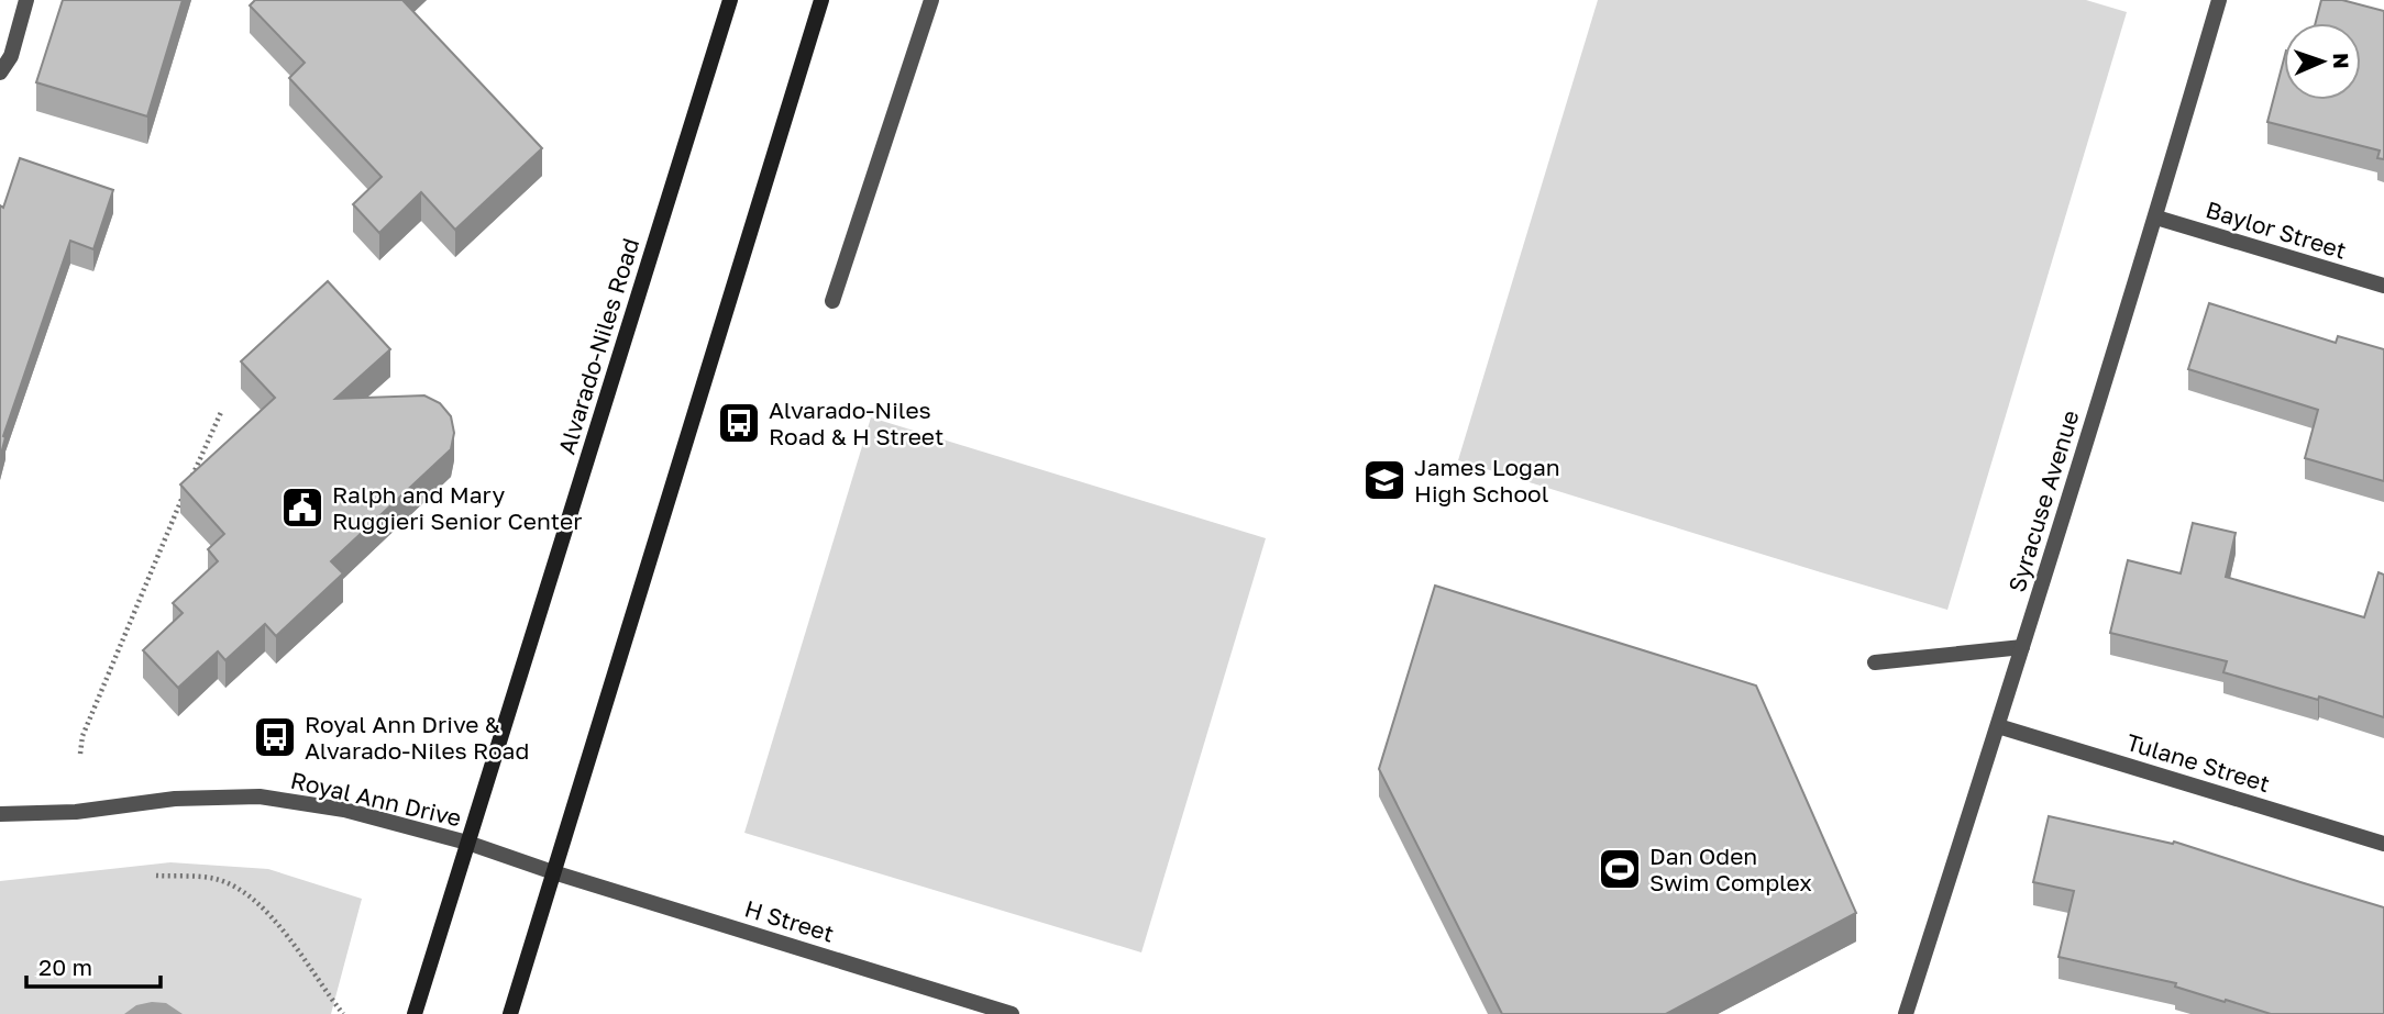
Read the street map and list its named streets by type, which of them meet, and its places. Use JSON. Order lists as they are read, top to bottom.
{
  "streets": {
    "main road": ["Alvarado-Niles Road"],
    "street": [
      "Baylor Street",
      "Syracuse Avenue",
      "Tulane Street",
      "Royal Ann Drive",
      "H Street"
    ]
  },
  "crossings": [
    ["Baylor Street", "Syracuse Avenue"],
    ["Alvarado-Niles Road", "Royal Ann Drive"],
    ["Syracuse Avenue", "Tulane Street"],
    ["Royal Ann Drive", "H Street"]
  ],
  "places": {
    "bus stop": ["Alvarado-Niles Road & H Street", "Royal Ann Drive & Alvarado-Niles Road"],
    "school or university": ["James Logan High School"],
    "public building": ["Ralph and Mary Ruggieri Senior Center"],
    "sports": ["Dan Oden Swim Complex"]
  },
  "scale_bar": "20 m",
  "north": "right"
}
